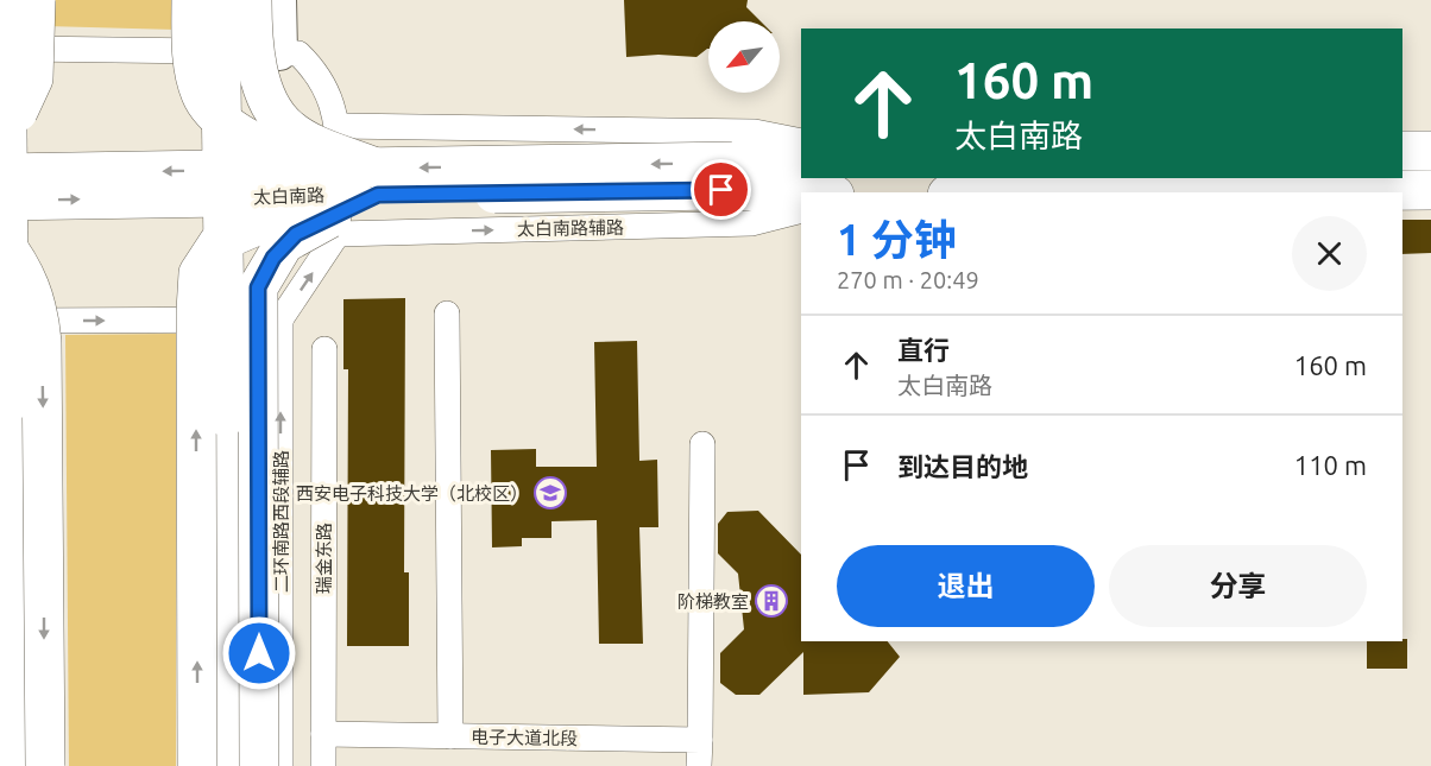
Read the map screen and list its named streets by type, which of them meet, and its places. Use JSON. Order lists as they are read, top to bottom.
{
  "streets": {
    "main road": ["太白南路"],
    "street": [
      "太白南路辅路",
      "二环南路西段辅路",
      "瑞金东路",
      "电子大道北段"
    ]
  },
  "crossings": [
    ["瑞金东路", "电子大道北段"]
  ],
  "places": {
    "school or university": ["西安电子科技大学（北校区）"],
    "building": ["阶梯教室"]
  },
  "north": "bottom left",
  "page": {
    "turn": ["160 m", "太白南路"],
    "heading": ["1 分钟", "270 m · 20:49"],
    "list": [
      {
        "name": "直行",
        "note": "太白南路",
        "value": "160 m"
      },
      {
        "name": "到达目的地",
        "value": "110 m"
      }
    ],
    "buttons": ["退出", "分享"]
  }
}
